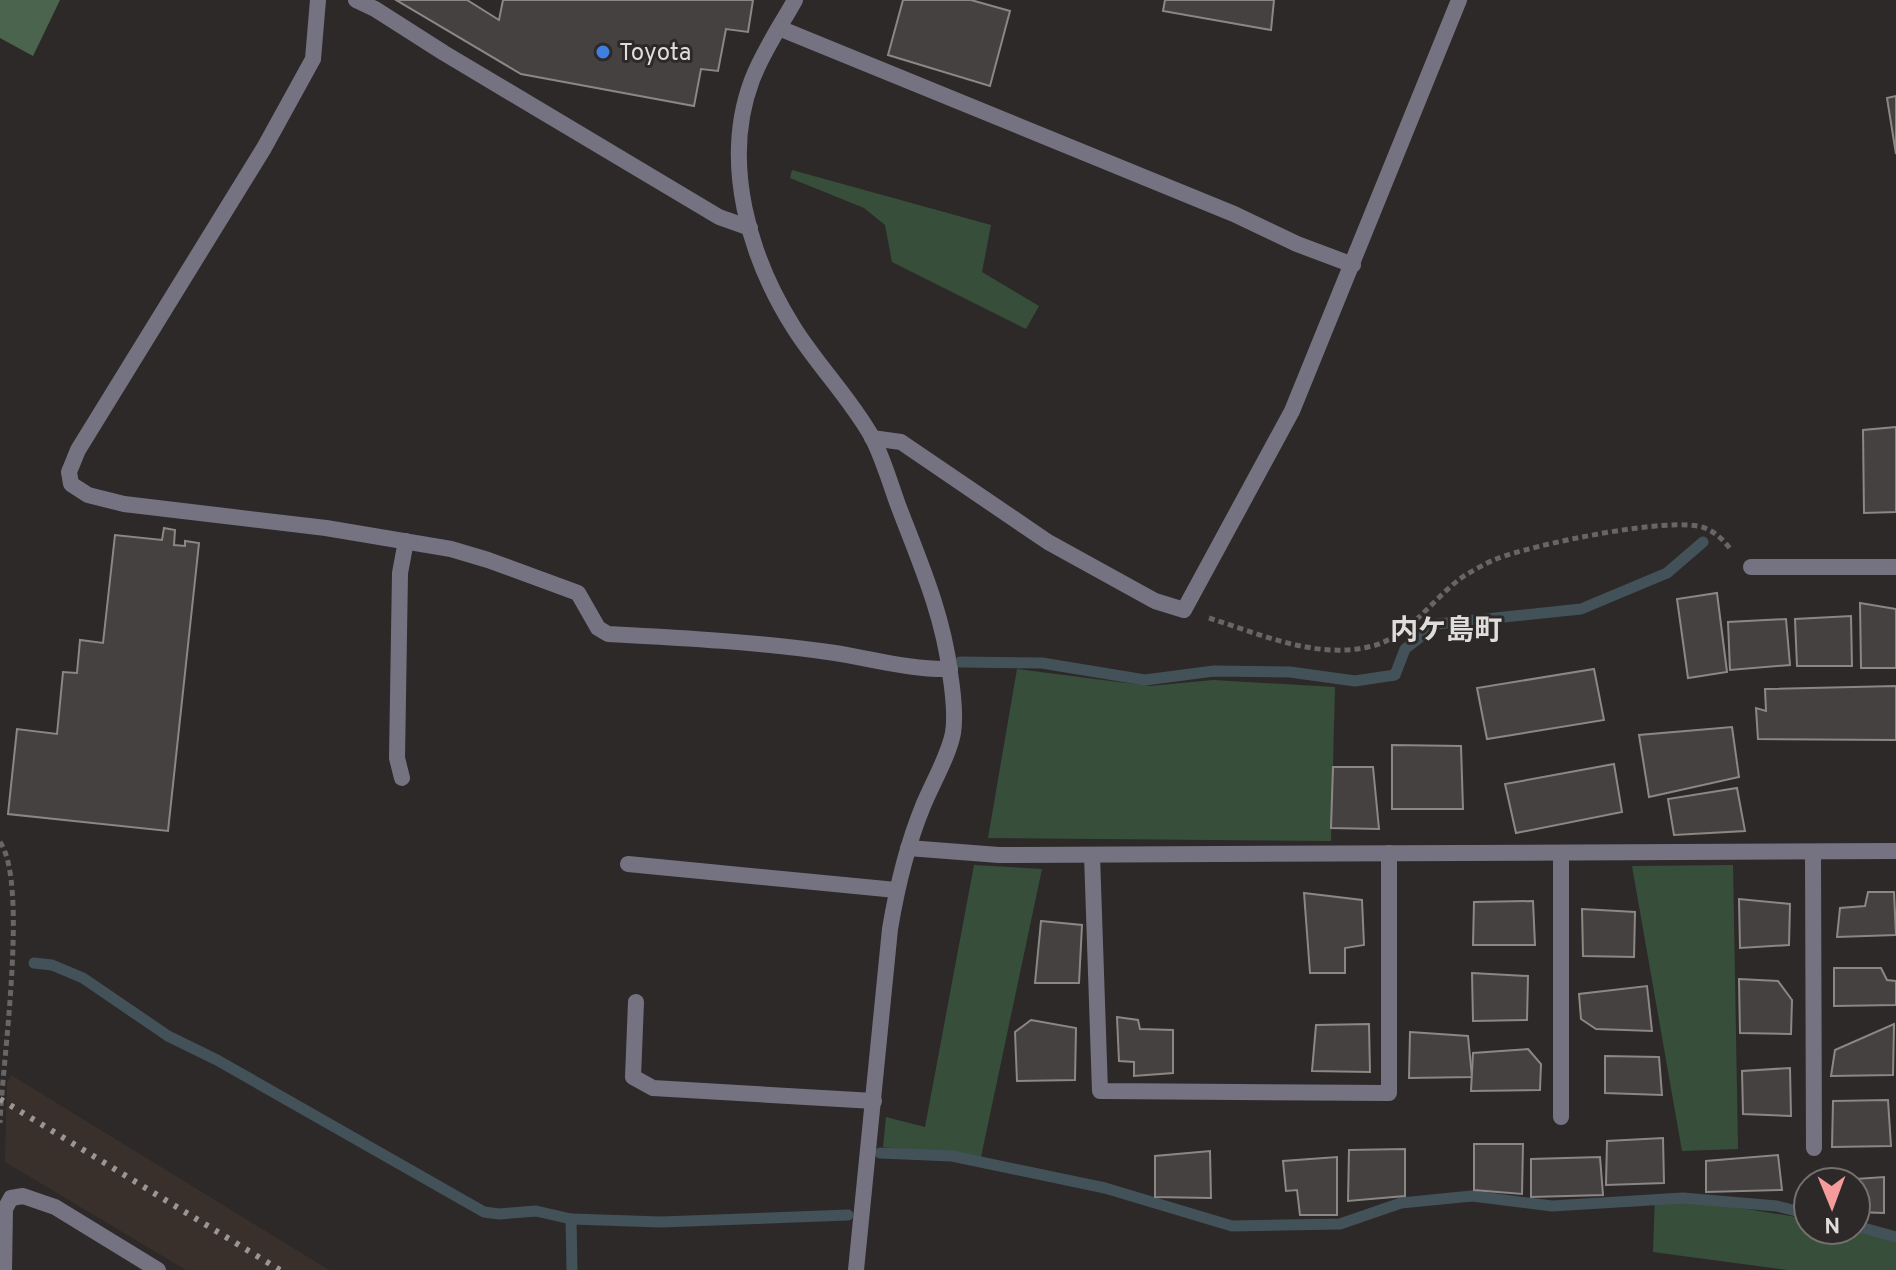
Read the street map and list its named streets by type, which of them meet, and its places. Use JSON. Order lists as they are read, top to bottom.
{
  "districts": ["内ケ島町"],
  "places": ["Toyota"],
  "north": "bottom"
}
